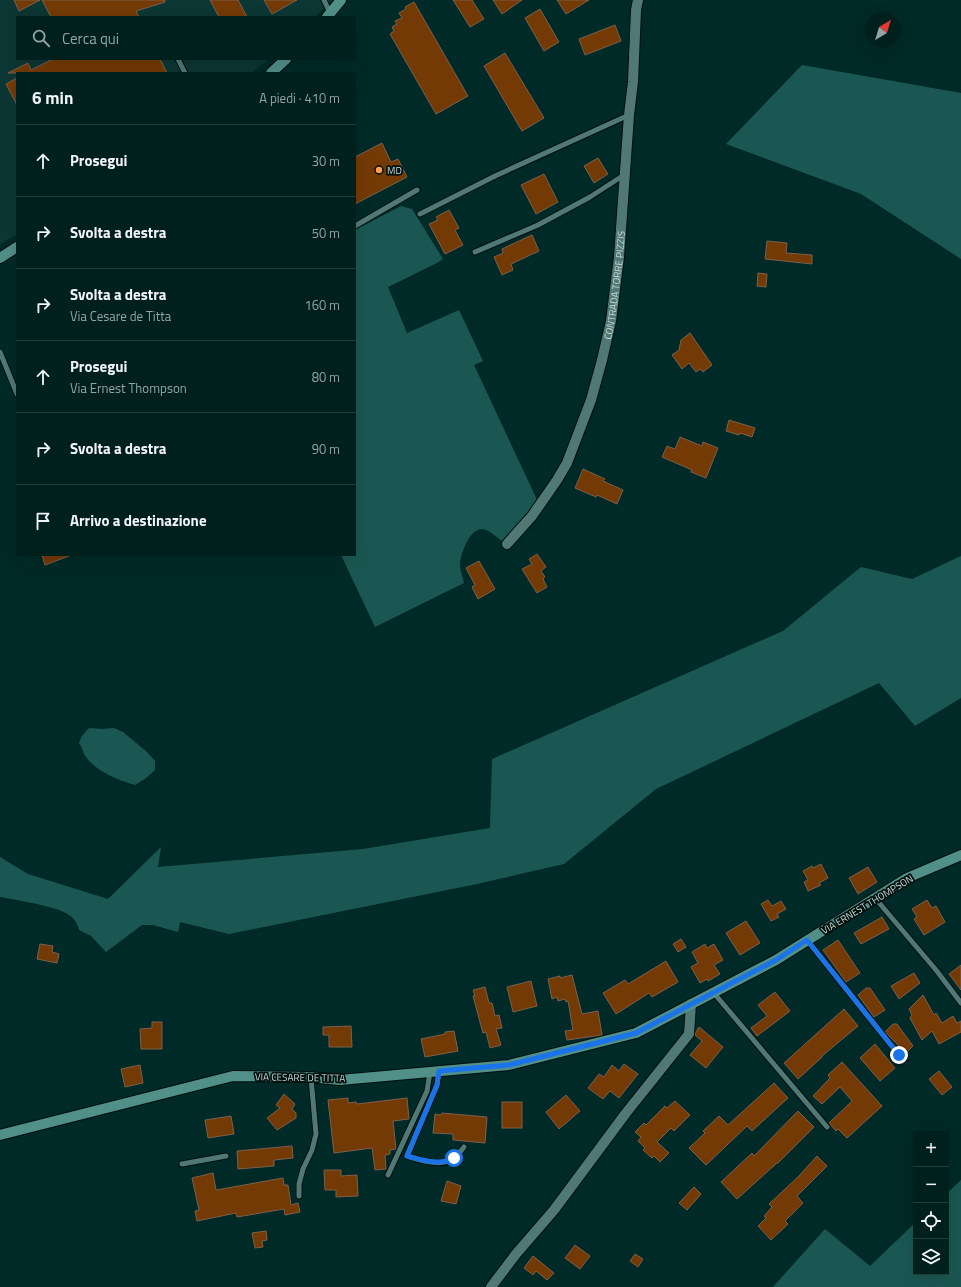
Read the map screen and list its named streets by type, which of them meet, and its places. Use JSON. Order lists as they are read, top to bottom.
{
  "streets": {
    "street": ["CONTRADA TORRE PIZZIS", "VIA ERNEST THOMPSON", "VIA CESARE DE TITTA"]
  },
  "crossings": [
    ["VIA ERNEST THOMPSON", "VIA CESARE DE TITTA"]
  ],
  "places": ["MD"],
  "north": "top right",
  "page": {
    "search": "Cerca qui",
    "heading": ["6 min", "A piedi · 410 m"],
    "list": [
      ["Prosegui", "30 m"],
      ["Svolta a destra", "50 m"],
      ["Svolta a destra", "Via Cesare de Titta", "160 m"],
      ["Prosegui", "Via Ernest Thompson", "80 m"],
      ["Svolta a destra", "90 m"],
      "Arrivo a destinazione"
    ],
    "map_buttons": ["+", "−"]
  }
}
